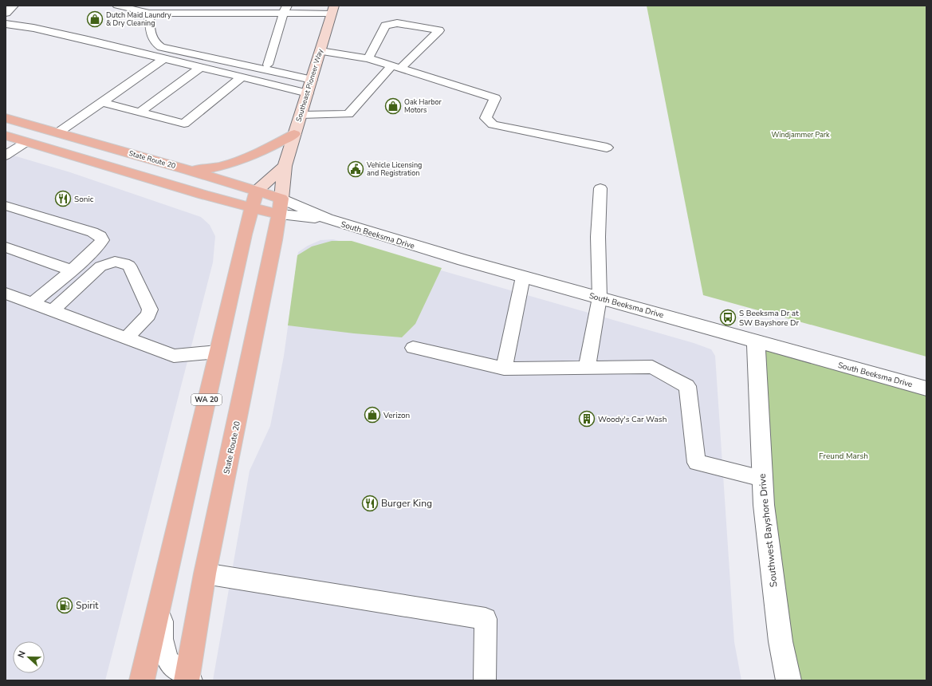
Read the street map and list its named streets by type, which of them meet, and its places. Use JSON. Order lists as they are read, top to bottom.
{
  "streets": {
    "main road": ["Southeast Pioneer Way", "State Route 20", "WA 20"],
    "street": ["South Beeksma Drive", "Southwest Bayshore Drive"]
  },
  "crossings": [
    ["Southeast Pioneer Way", "State Route 20"],
    ["Southeast Pioneer Way", "South Beeksma Drive"],
    ["State Route 20", "South Beeksma Drive"],
    ["State Route 20", "WA 20"],
    ["South Beeksma Drive", "Southwest Bayshore Drive"]
  ],
  "parks": ["Windjammer Park", "Freund Marsh"],
  "places": {
    "shop": ["Dutch Maid Laundry & Dry Cleaning", "Oak Harbor Motors", "Verizon"],
    "public building": ["Vehicle Licensing and Registration"],
    "restaurant": ["Sonic", "Burger King"],
    "bus stop": ["S Beeksma Dr at SW Bayshore Dr"],
    "building": ["Woody's Car Wash"],
    "fuel station": ["Spirit"]
  },
  "north": "left"
}
